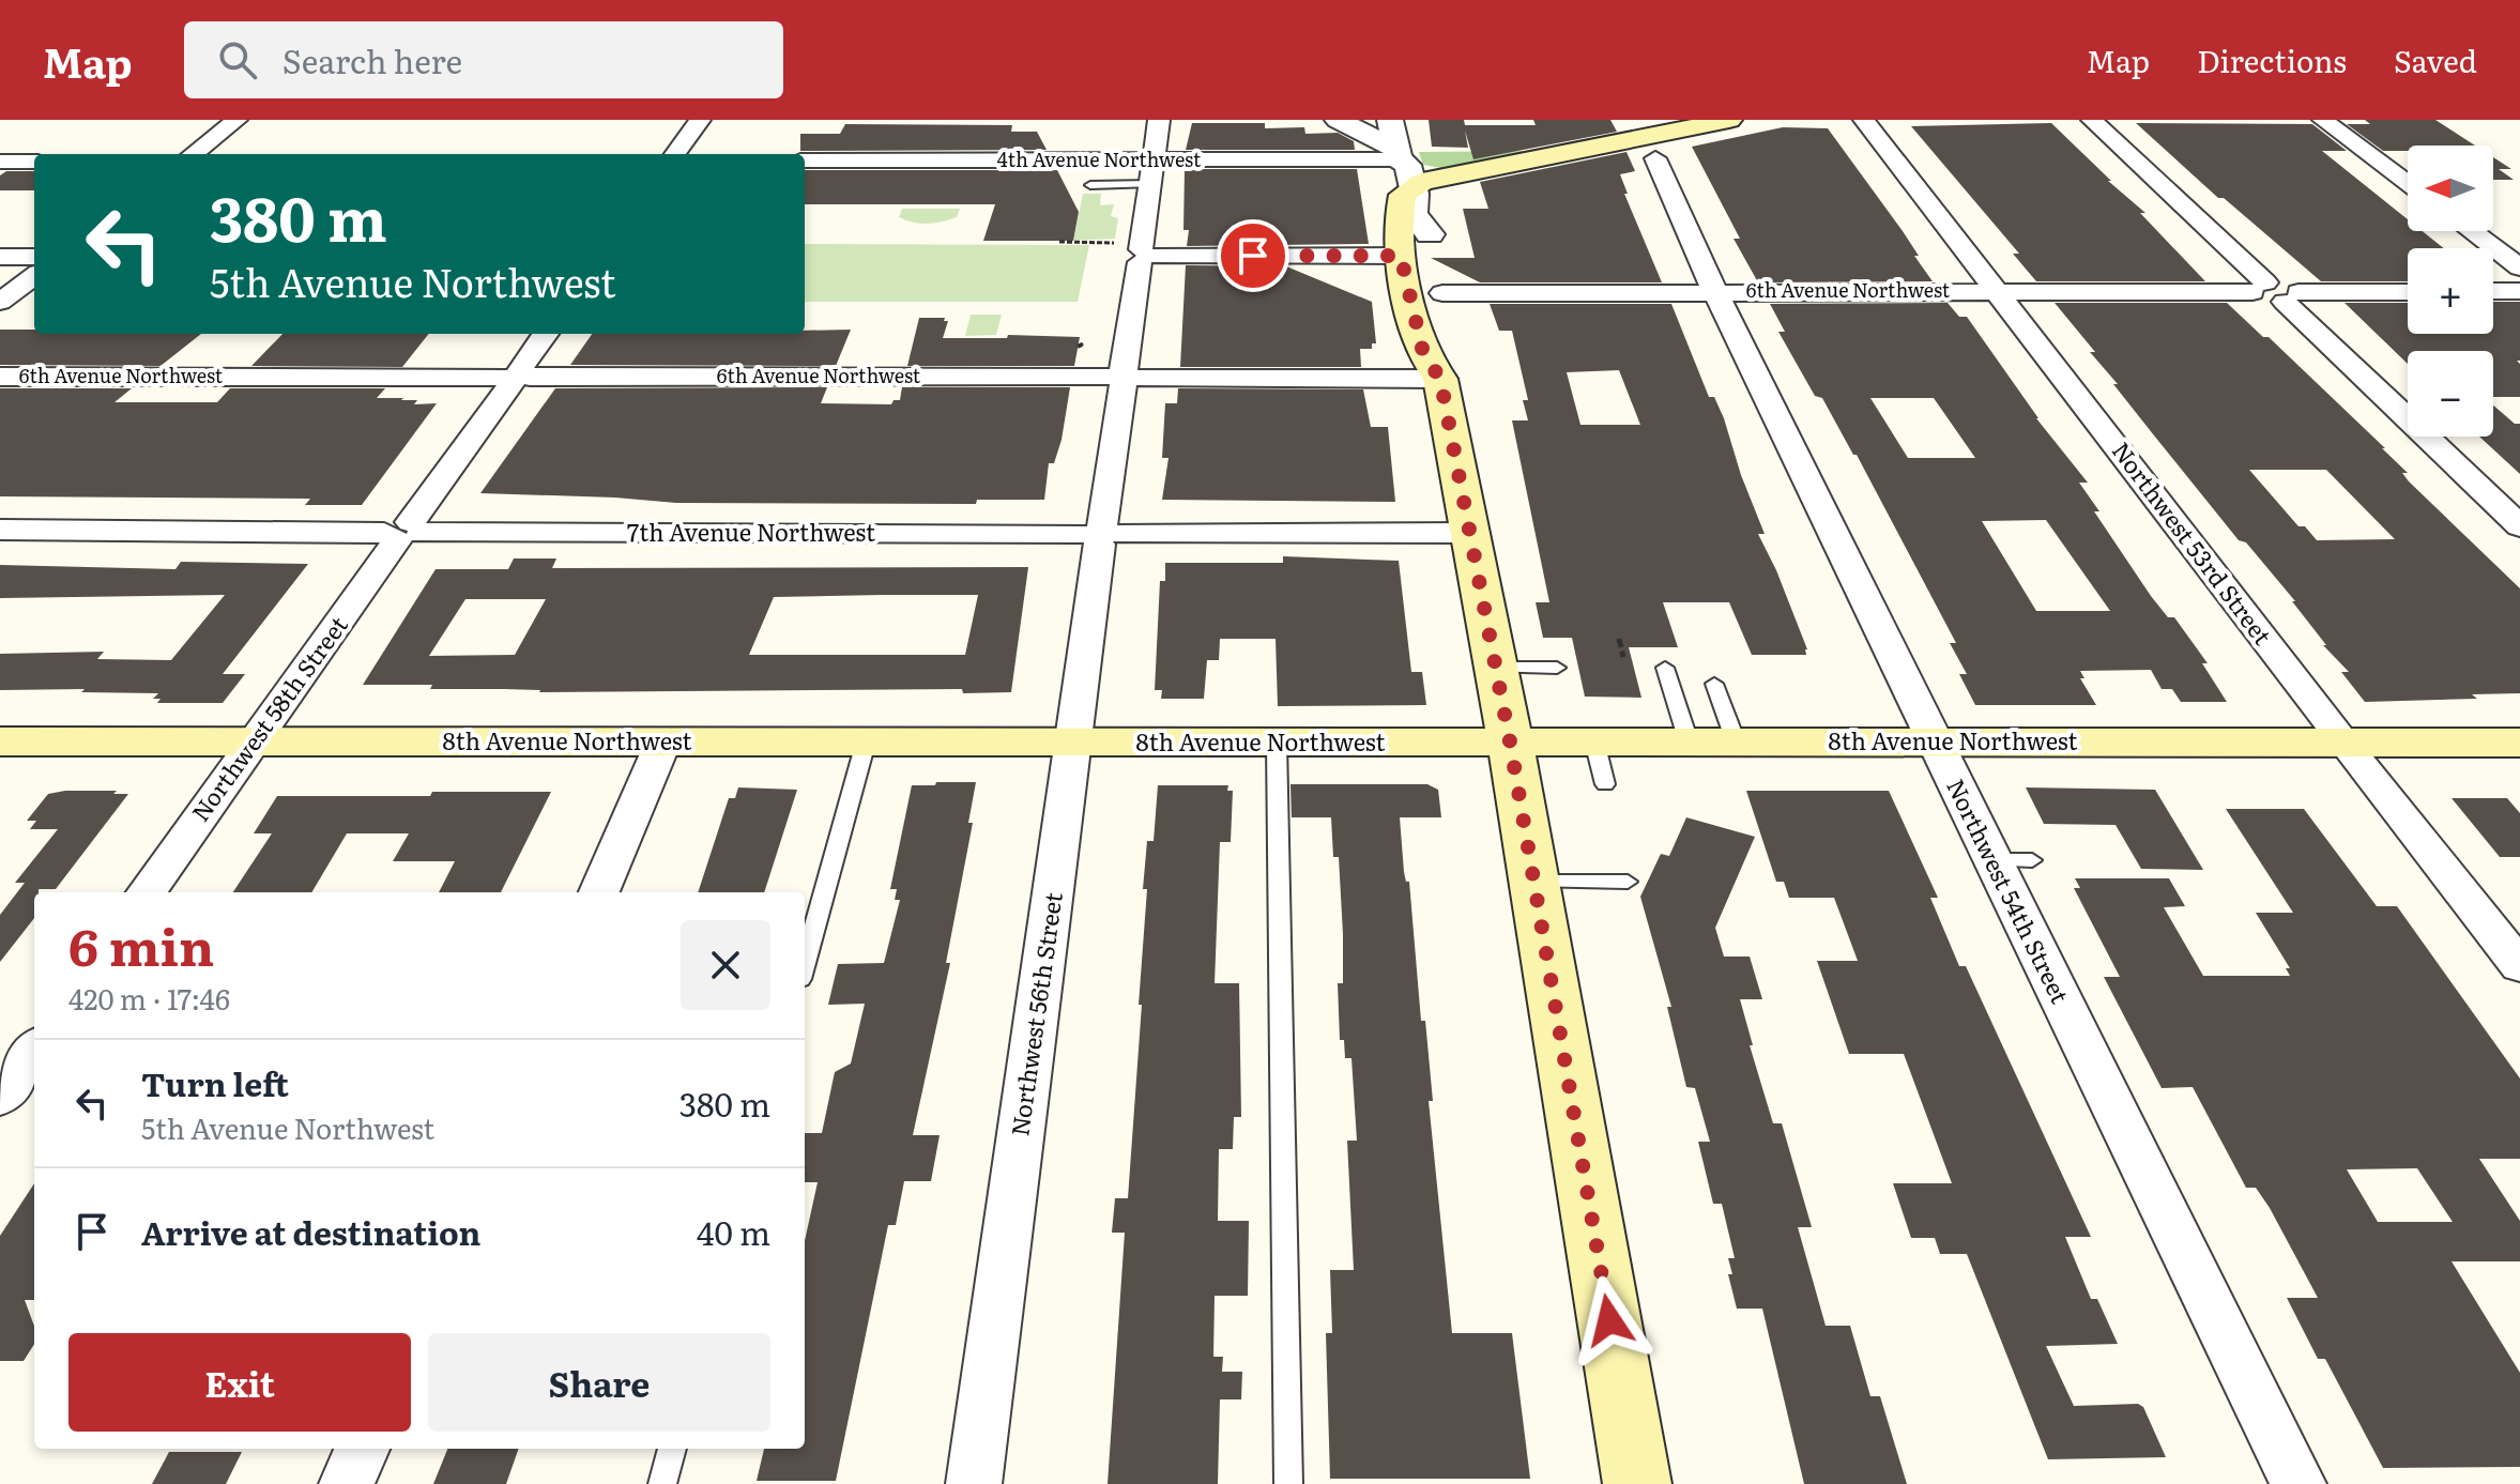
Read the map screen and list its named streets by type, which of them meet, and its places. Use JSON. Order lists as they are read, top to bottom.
{
  "streets": {
    "main road": ["8th Avenue Northwest"],
    "street": [
      "4th Avenue Northwest",
      "6th Avenue Northwest",
      "7th Avenue Northwest",
      "Northwest 53rd Street",
      "Northwest 58th Street",
      "Northwest 54th Street",
      "Northwest 56th Street"
    ]
  },
  "crossings": [
    ["4th Avenue Northwest", "Northwest 56th Street"],
    ["6th Avenue Northwest", "Northwest 53rd Street"],
    ["6th Avenue Northwest", "Northwest 58th Street"],
    ["6th Avenue Northwest", "Northwest 54th Street"],
    ["6th Avenue Northwest", "Northwest 56th Street"],
    ["7th Avenue Northwest", "Northwest 58th Street"],
    ["7th Avenue Northwest", "Northwest 56th Street"],
    ["Northwest 53rd Street", "8th Avenue Northwest"],
    ["Northwest 58th Street", "8th Avenue Northwest"],
    ["8th Avenue Northwest", "Northwest 54th Street"],
    ["8th Avenue Northwest", "Northwest 56th Street"]
  ],
  "north": "left",
  "page": {
    "header": "Map",
    "search": "Search here",
    "nav": ["Map", "Directions", "Saved"],
    "map_buttons": ["+", "−"],
    "turn": ["380 m", "5th Avenue Northwest"],
    "heading": ["6 min", "420 m · 17:46"],
    "list": [
      {
        "name": "Turn left",
        "note": "5th Avenue Northwest",
        "value": "380 m"
      },
      {
        "name": "Arrive at destination",
        "value": "40 m"
      }
    ],
    "buttons": ["Exit", "Share"]
  }
}
